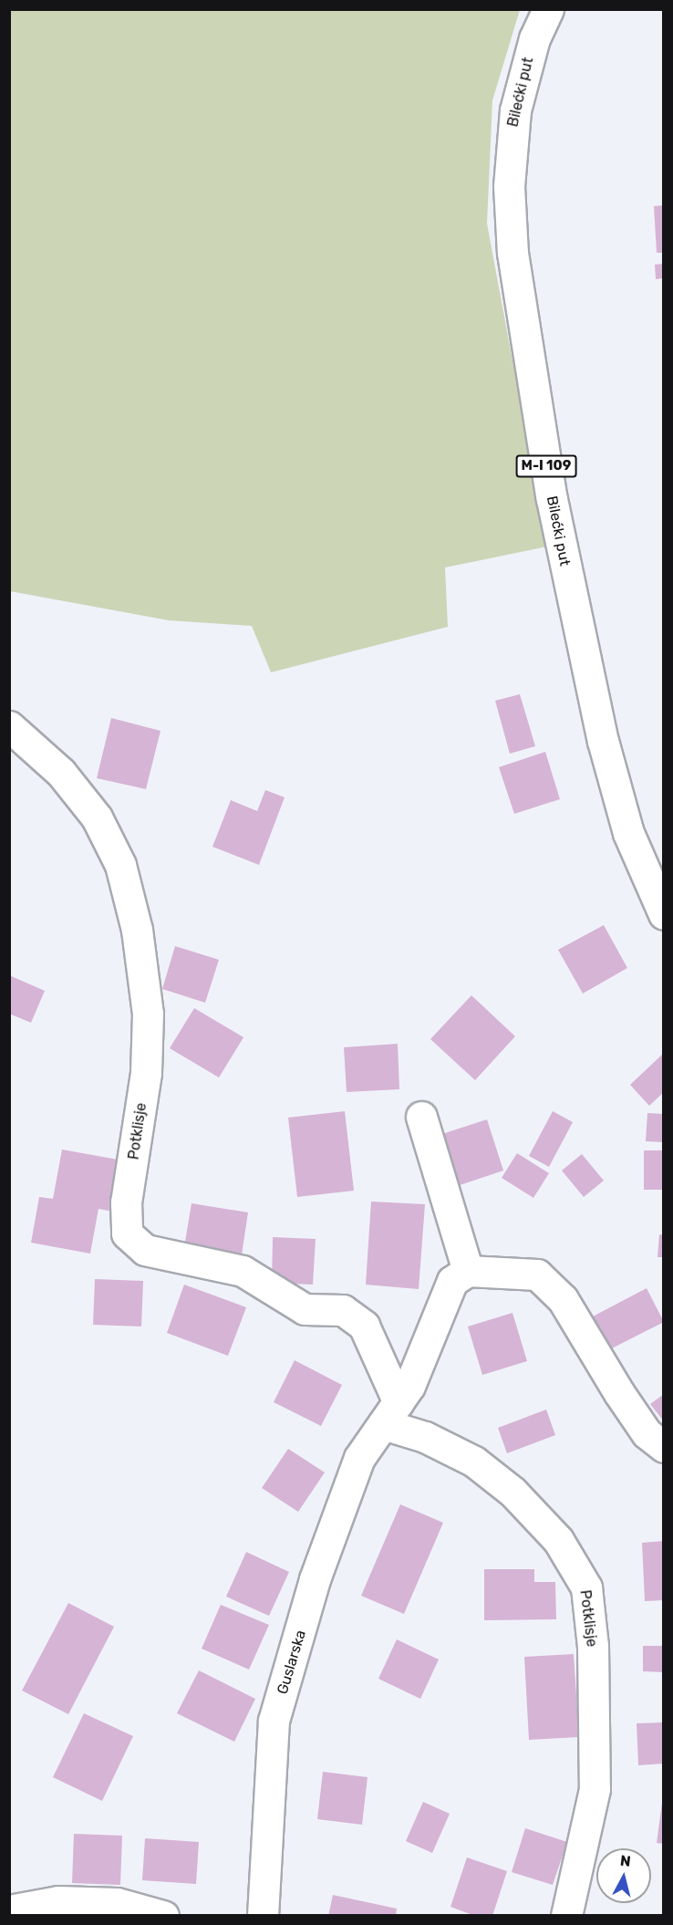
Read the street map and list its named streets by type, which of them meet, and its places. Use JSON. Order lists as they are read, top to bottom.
{
  "streets": {
    "street": [
      "Bilećki put",
      "M-I 109",
      "Potklisje",
      "Guslarska"
    ]
  },
  "crossings": [
    ["Potklisje", "Guslarska"]
  ],
  "north": "top"
}
